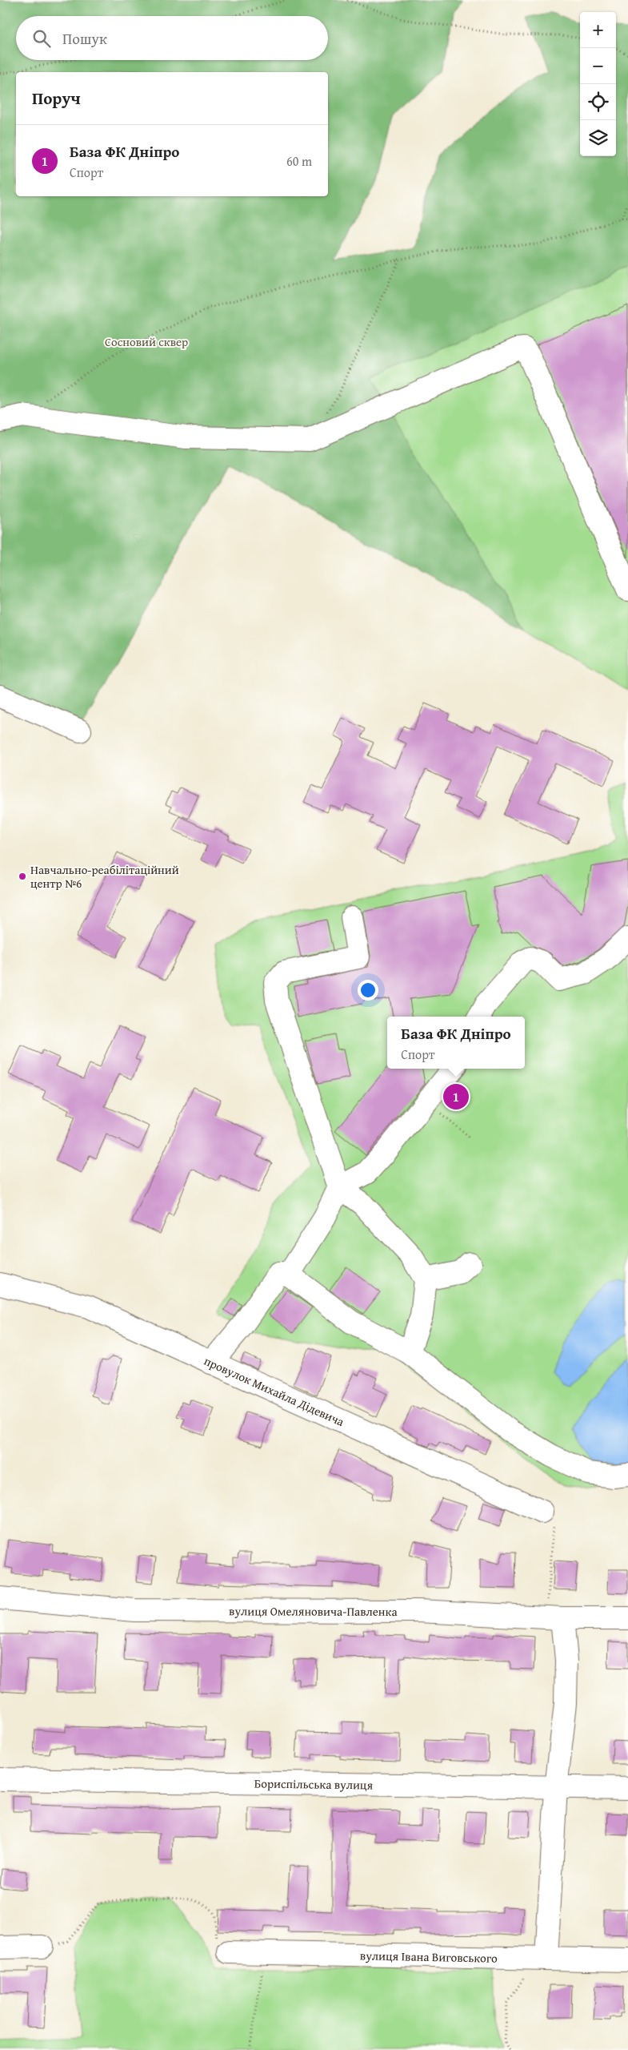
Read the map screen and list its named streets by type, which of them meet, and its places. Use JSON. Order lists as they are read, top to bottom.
{
  "streets": {
    "street": [
      "провулок Михайла Дідевича",
      "вулиця Омеляновича-Павленка",
      "Бориспільська вулиця",
      "вулиця Івана Виговського"
    ]
  },
  "parks": ["Сосновий сквер"],
  "places": ["Навчально-реабілітаційний центр №6"],
  "page": {
    "map_buttons": ["+", "−"],
    "search": "Пошук",
    "heading": "Поруч",
    "list": [
      {
        "mark": "1",
        "name": "База ФК Дніпро",
        "note": "Спорт",
        "value": "60 m"
      }
    ],
    "popup": ["База ФК Дніпро", "Спорт"],
    "pins": "1"
  }
}
